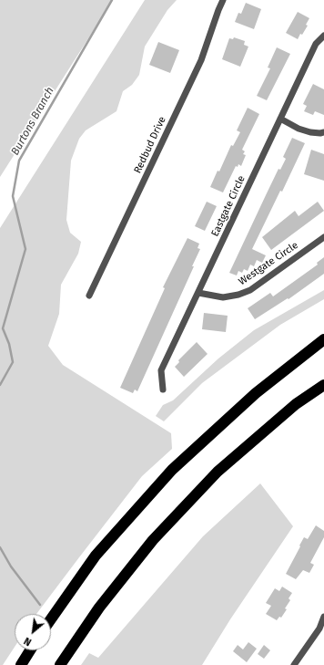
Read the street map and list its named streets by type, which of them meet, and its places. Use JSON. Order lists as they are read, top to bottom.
{
  "streets": {
    "street": ["Redbud Drive", "Eastgate Circle", "Westgate Circle"]
  },
  "crossings": [
    ["Eastgate Circle", "Westgate Circle"]
  ],
  "water": ["Burtons Branch"],
  "north": "bottom left"
}
